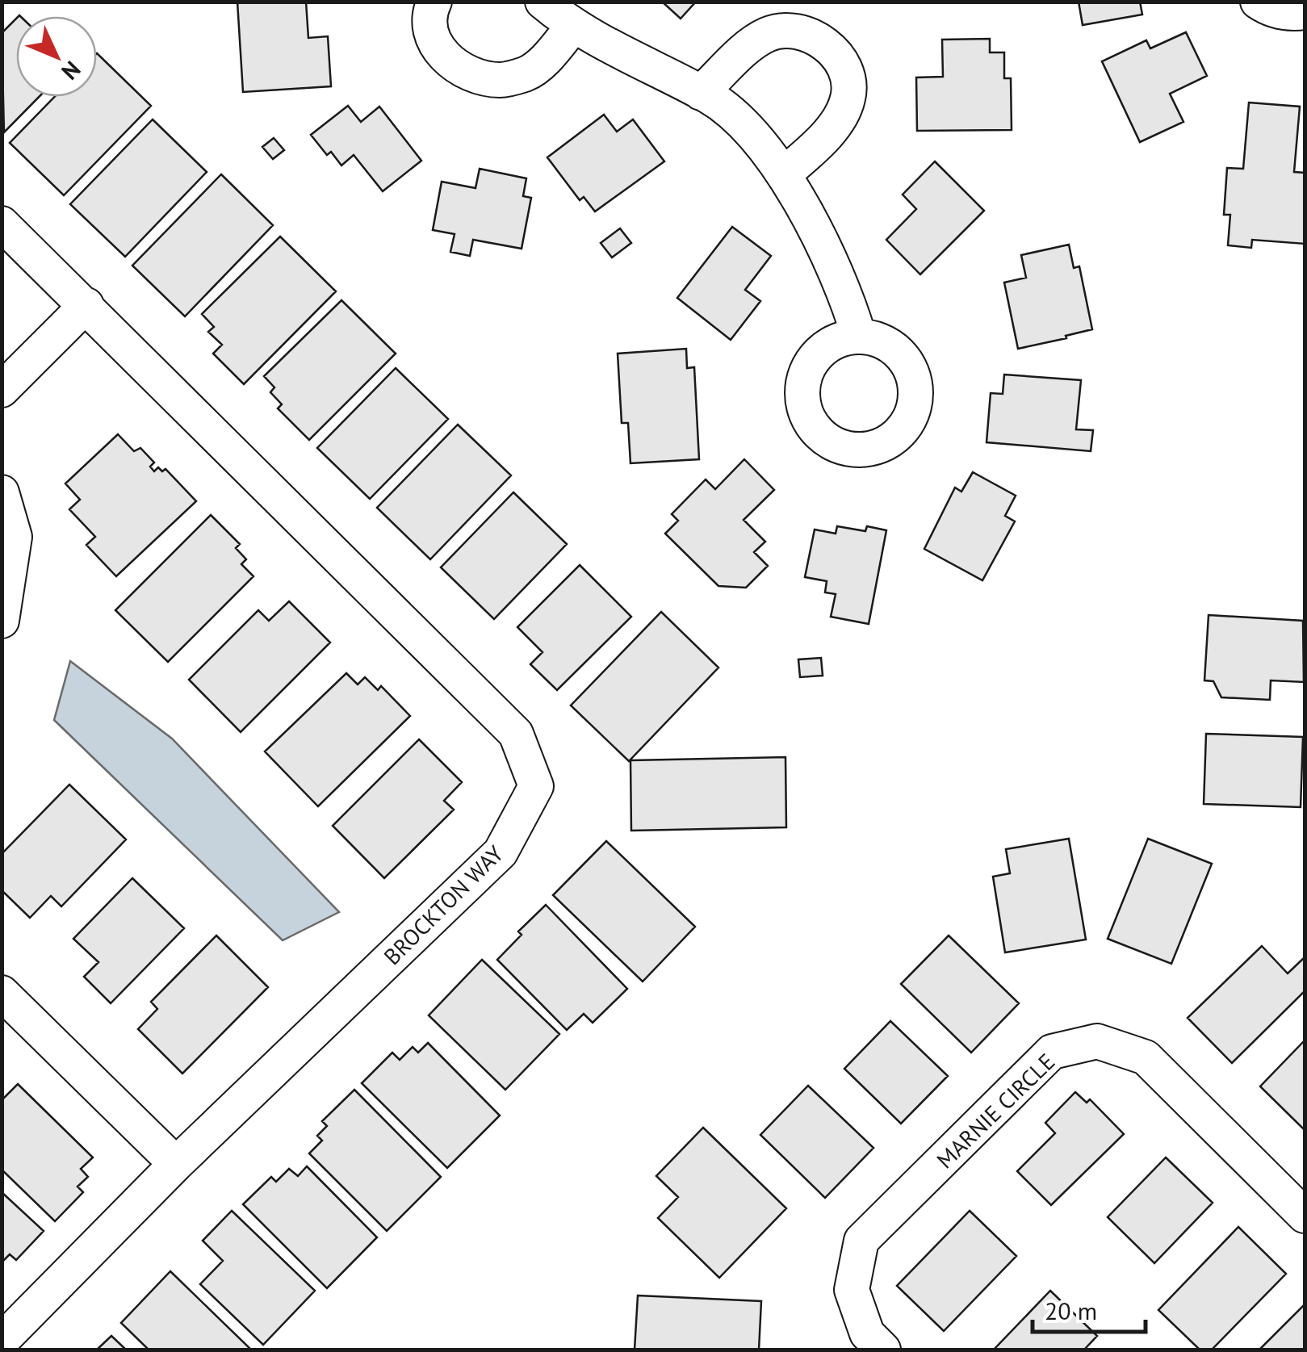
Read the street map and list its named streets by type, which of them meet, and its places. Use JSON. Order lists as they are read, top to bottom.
{
  "streets": {
    "street": ["BROCKTON WAY", "MARNIE CIRCLE"]
  },
  "scale_bar": "20 m",
  "north": "bottom right"
}
